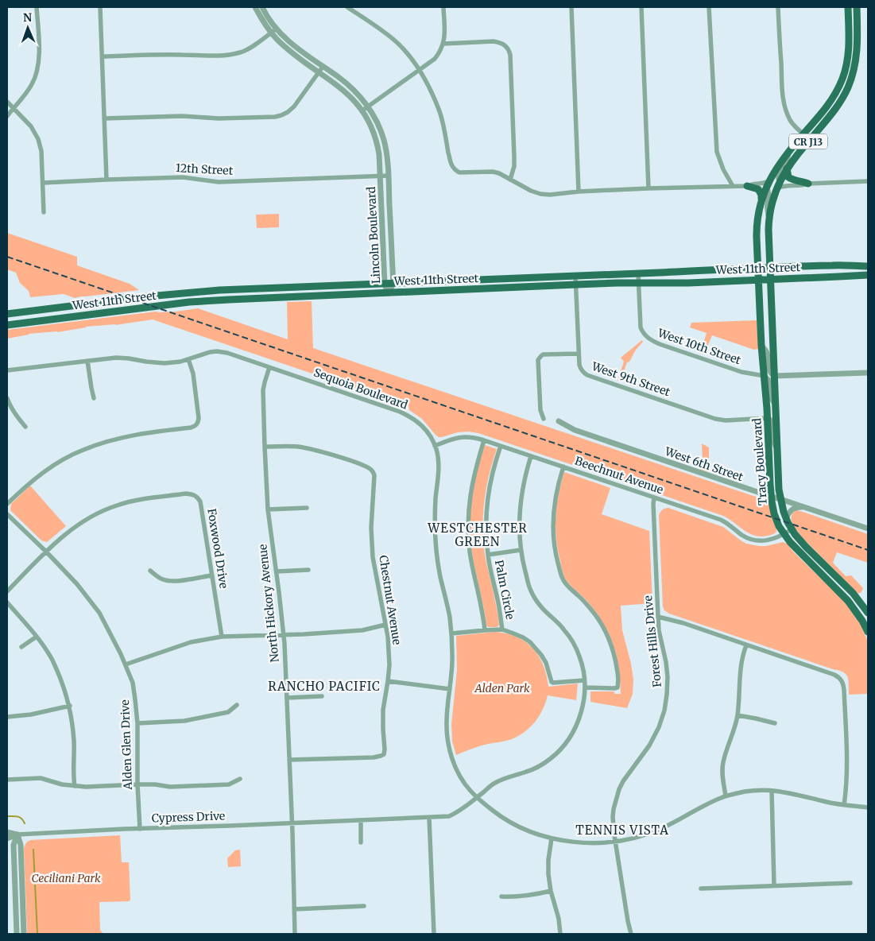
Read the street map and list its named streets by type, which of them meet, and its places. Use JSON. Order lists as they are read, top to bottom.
{
  "streets": {
    "main road": ["CR J13", "West 11th Street", "Tracy Boulevard"],
    "street": [
      "12th Street",
      "Lincoln Boulevard",
      "West 10th Street",
      "West 9th Street",
      "Sequoia Boulevard",
      "West 6th Street",
      "Beechnut Avenue",
      "Foxwood Drive",
      "Palm Circle",
      "Chestnut Avenue",
      "North Hickory Avenue",
      "Forest Hills Drive",
      "Alden Glen Drive",
      "Cypress Drive"
    ]
  },
  "crossings": [
    ["CR J13", "West 11th Street"],
    ["CR J13", "Tracy Boulevard"],
    ["12th Street", "Lincoln Boulevard"],
    ["Lincoln Boulevard", "West 11th Street"],
    ["West 11th Street", "West 10th Street"],
    ["West 11th Street", "West 9th Street"],
    ["West 11th Street", "Tracy Boulevard"],
    ["West 10th Street", "Tracy Boulevard"],
    ["West 9th Street", "Tracy Boulevard"],
    ["Sequoia Boulevard", "Beechnut Avenue"],
    ["Sequoia Boulevard", "North Hickory Avenue"],
    ["Sequoia Boulevard", "Forest Hills Drive"],
    ["Sequoia Boulevard", "Cypress Drive"],
    ["Tracy Boulevard", "West 6th Street"],
    ["Tracy Boulevard", "Beechnut Avenue"],
    ["Beechnut Avenue", "Palm Circle"],
    ["Beechnut Avenue", "Forest Hills Drive"],
    ["Foxwood Drive", "Alden Glen Drive"],
    ["Chestnut Avenue", "North Hickory Avenue"],
    ["North Hickory Avenue", "Cypress Drive"],
    ["Alden Glen Drive", "Cypress Drive"]
  ],
  "districts": ["WESTCHESTER GREEN", "RANCHO PACIFIC", "TENNIS VISTA"],
  "parks": ["Alden Park", "Ceciliani Park"],
  "north": "top"
}
